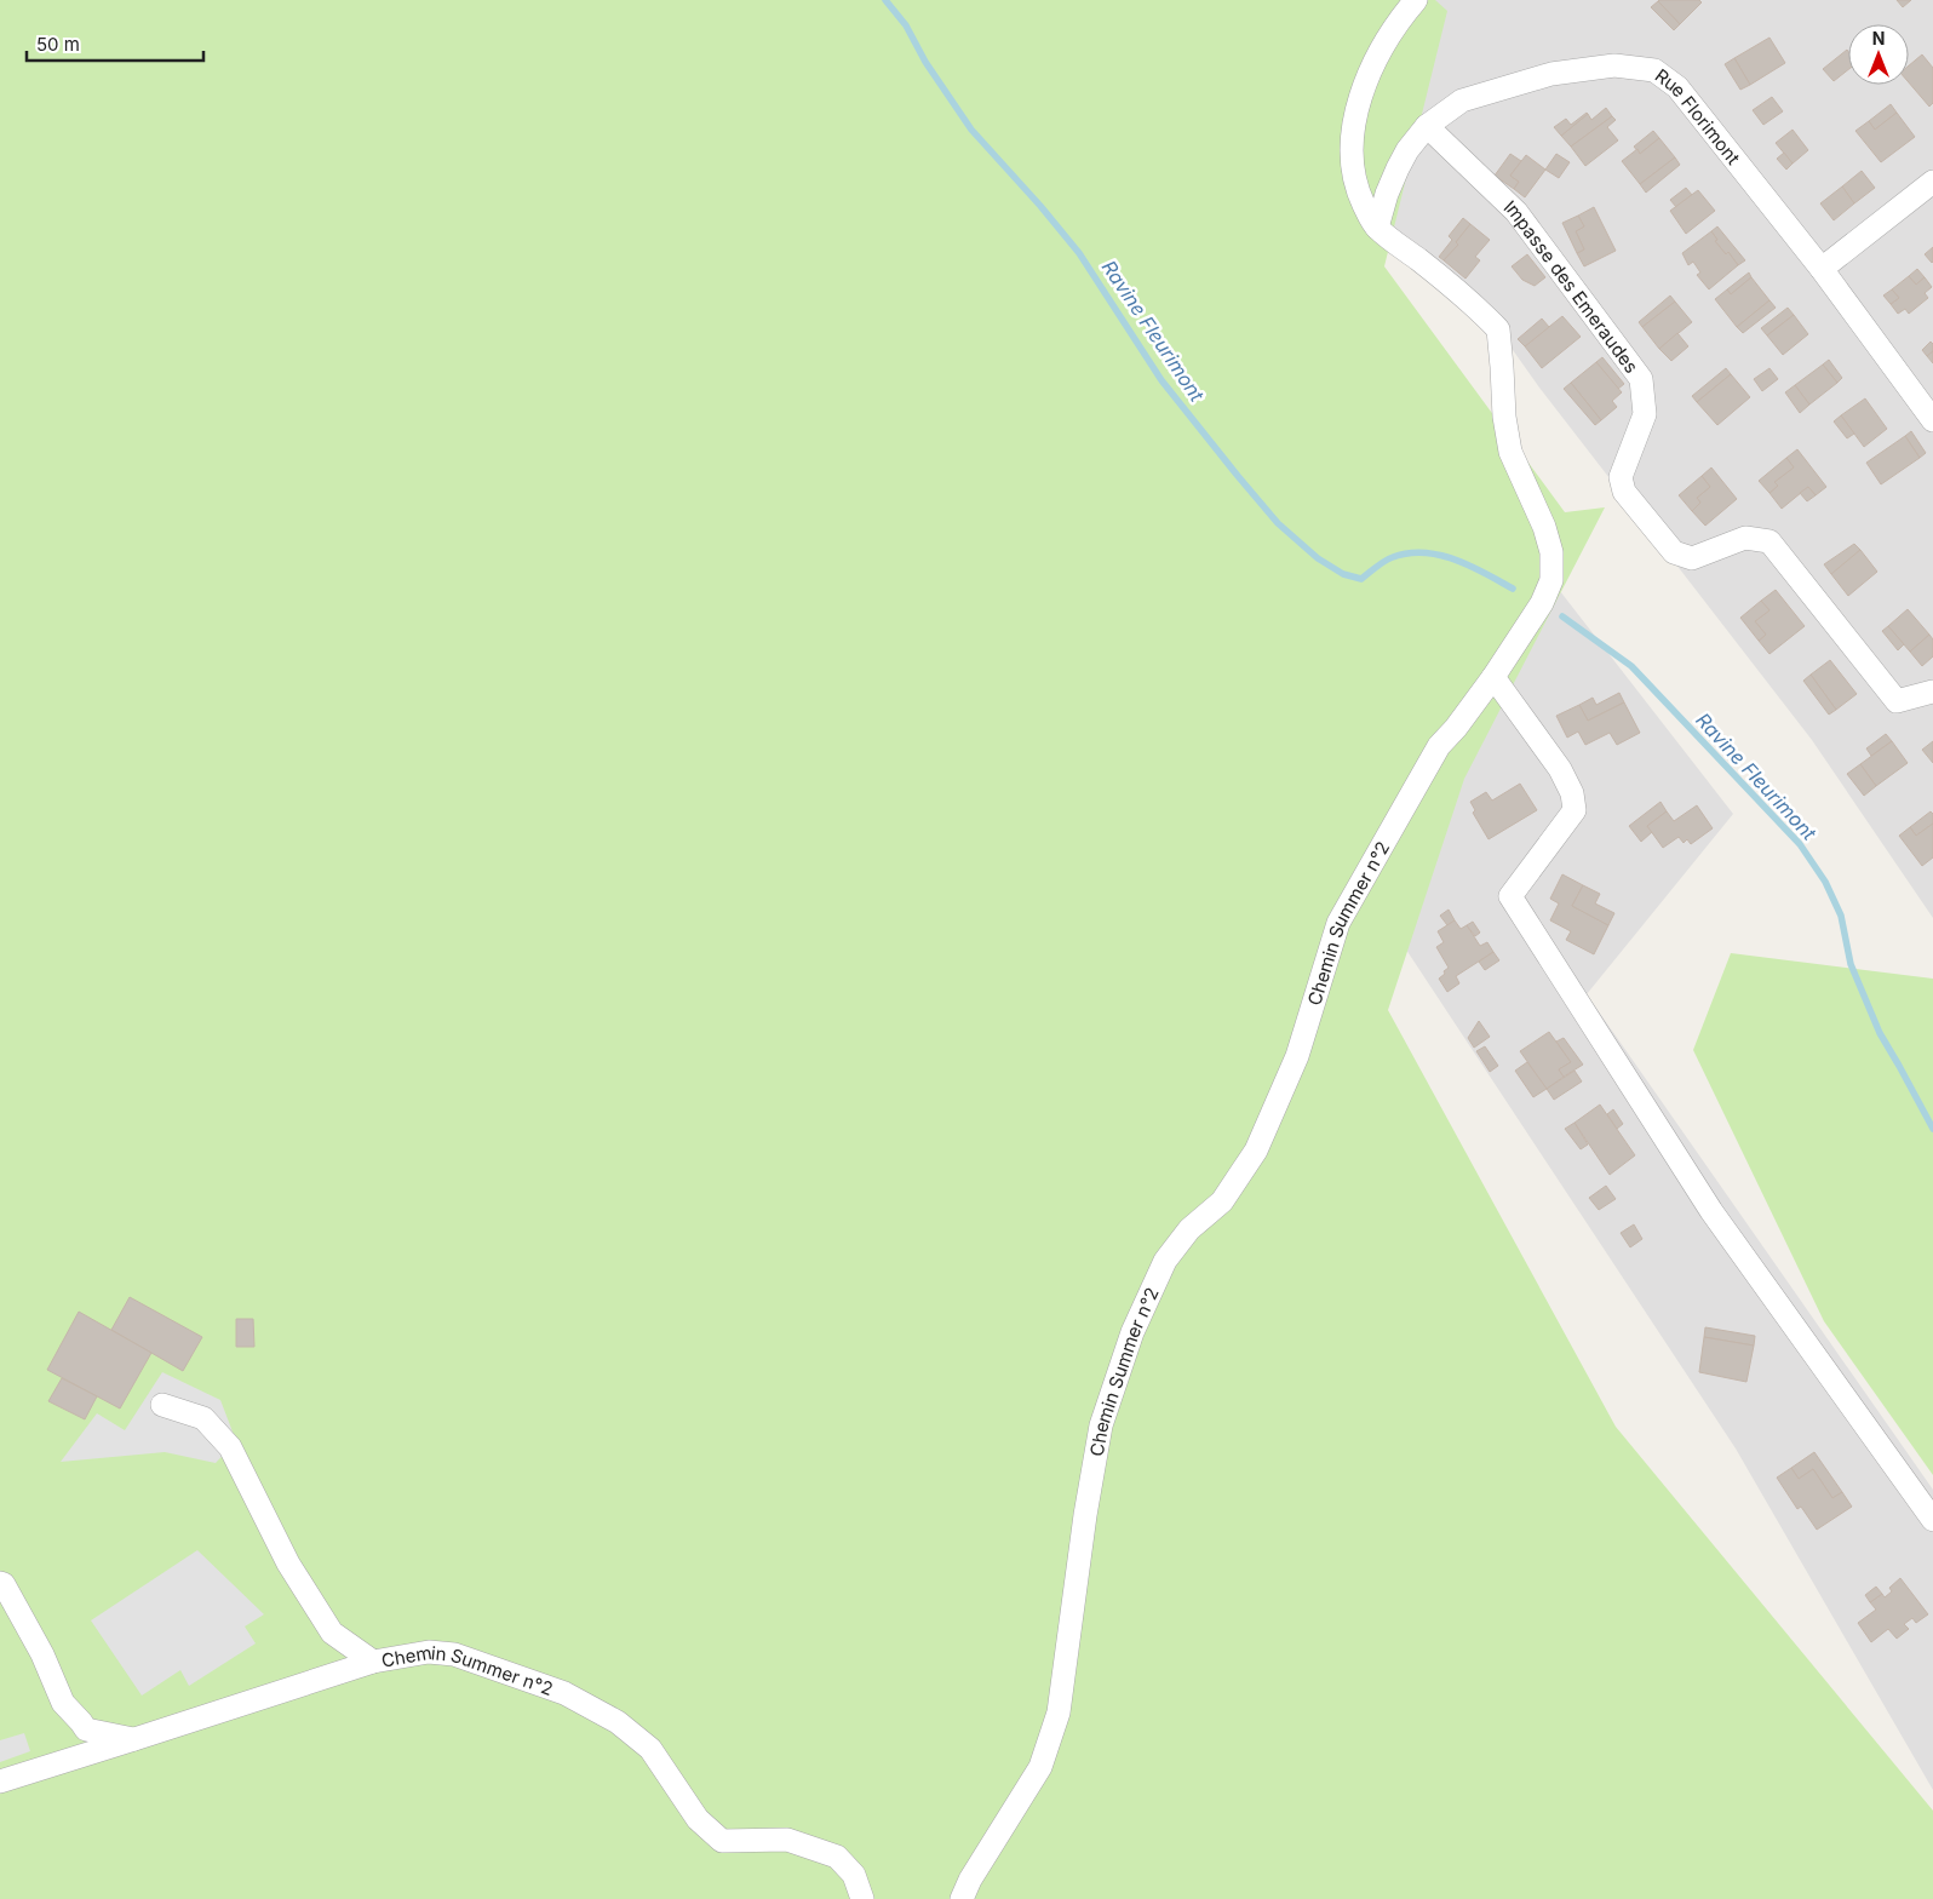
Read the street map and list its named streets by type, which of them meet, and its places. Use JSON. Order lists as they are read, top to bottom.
{
  "streets": {
    "street": ["Rue Florimont", "Impasse des Emeraudes", "Chemin Summer n°2"]
  },
  "crossings": [
    ["Rue Florimont", "Impasse des Emeraudes"],
    ["Rue Florimont", "Chemin Summer n°2"]
  ],
  "water": ["Ravine Fleurimont"],
  "scale_bar": "50 m",
  "north": "top"
}
